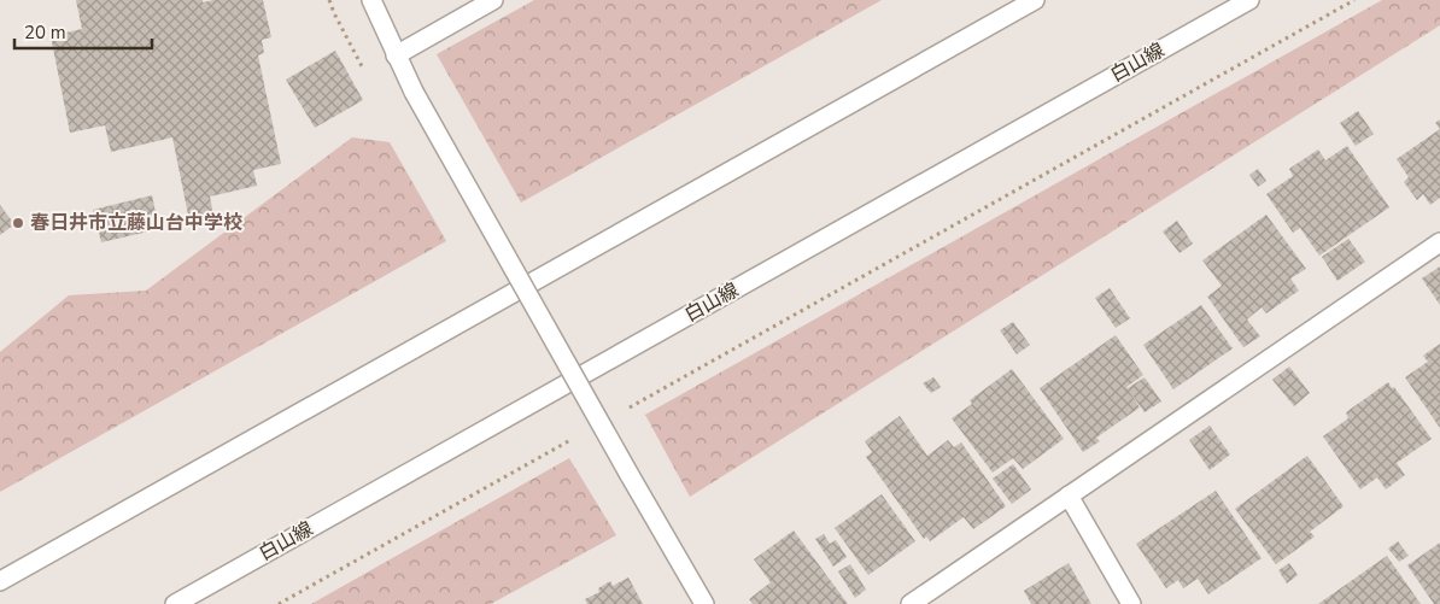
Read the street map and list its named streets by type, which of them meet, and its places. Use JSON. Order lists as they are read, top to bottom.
{
  "streets": {
    "street": ["白山線"]
  },
  "places": ["春日井市立藤山台中学校"],
  "scale_bar": "20 m"
}
